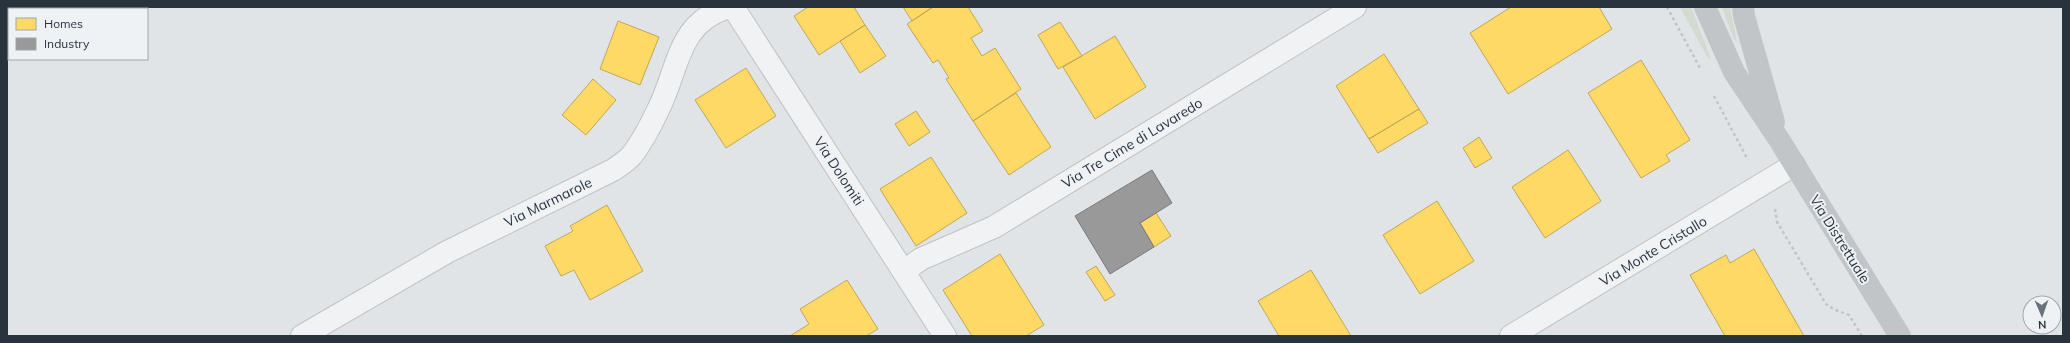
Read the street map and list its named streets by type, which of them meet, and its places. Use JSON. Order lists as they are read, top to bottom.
{
  "streets": {
    "main road": ["Via Distrettuale"],
    "street": [
      "Via Tre Cime di Lavaredo",
      "Via Dolomiti",
      "Via Marmarole",
      "Via Monte Cristallo"
    ]
  },
  "crossings": [
    ["Via Tre Cime di Lavaredo", "Via Dolomiti"],
    ["Via Distrettuale", "Via Monte Cristallo"]
  ],
  "legend": ["Homes", "Industry"],
  "north": "bottom"
}
